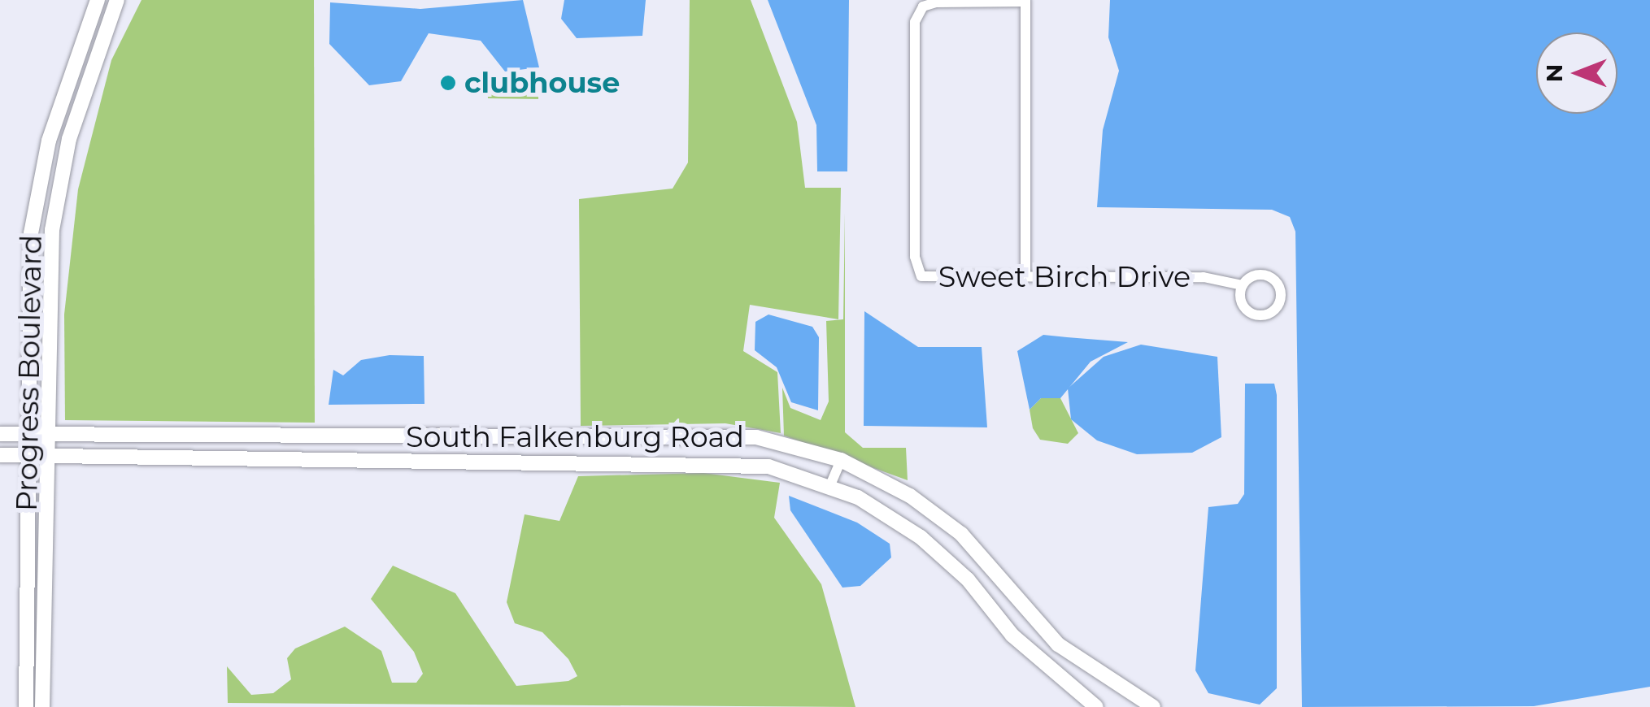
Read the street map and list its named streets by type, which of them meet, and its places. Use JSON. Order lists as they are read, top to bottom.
{
  "streets": {
    "street": ["Sweet Birch Drive", "Progress Boulevard", "South Falkenburg Road"]
  },
  "crossings": [
    ["Progress Boulevard", "South Falkenburg Road"]
  ],
  "places": ["clubhouse"],
  "north": "left"
}
